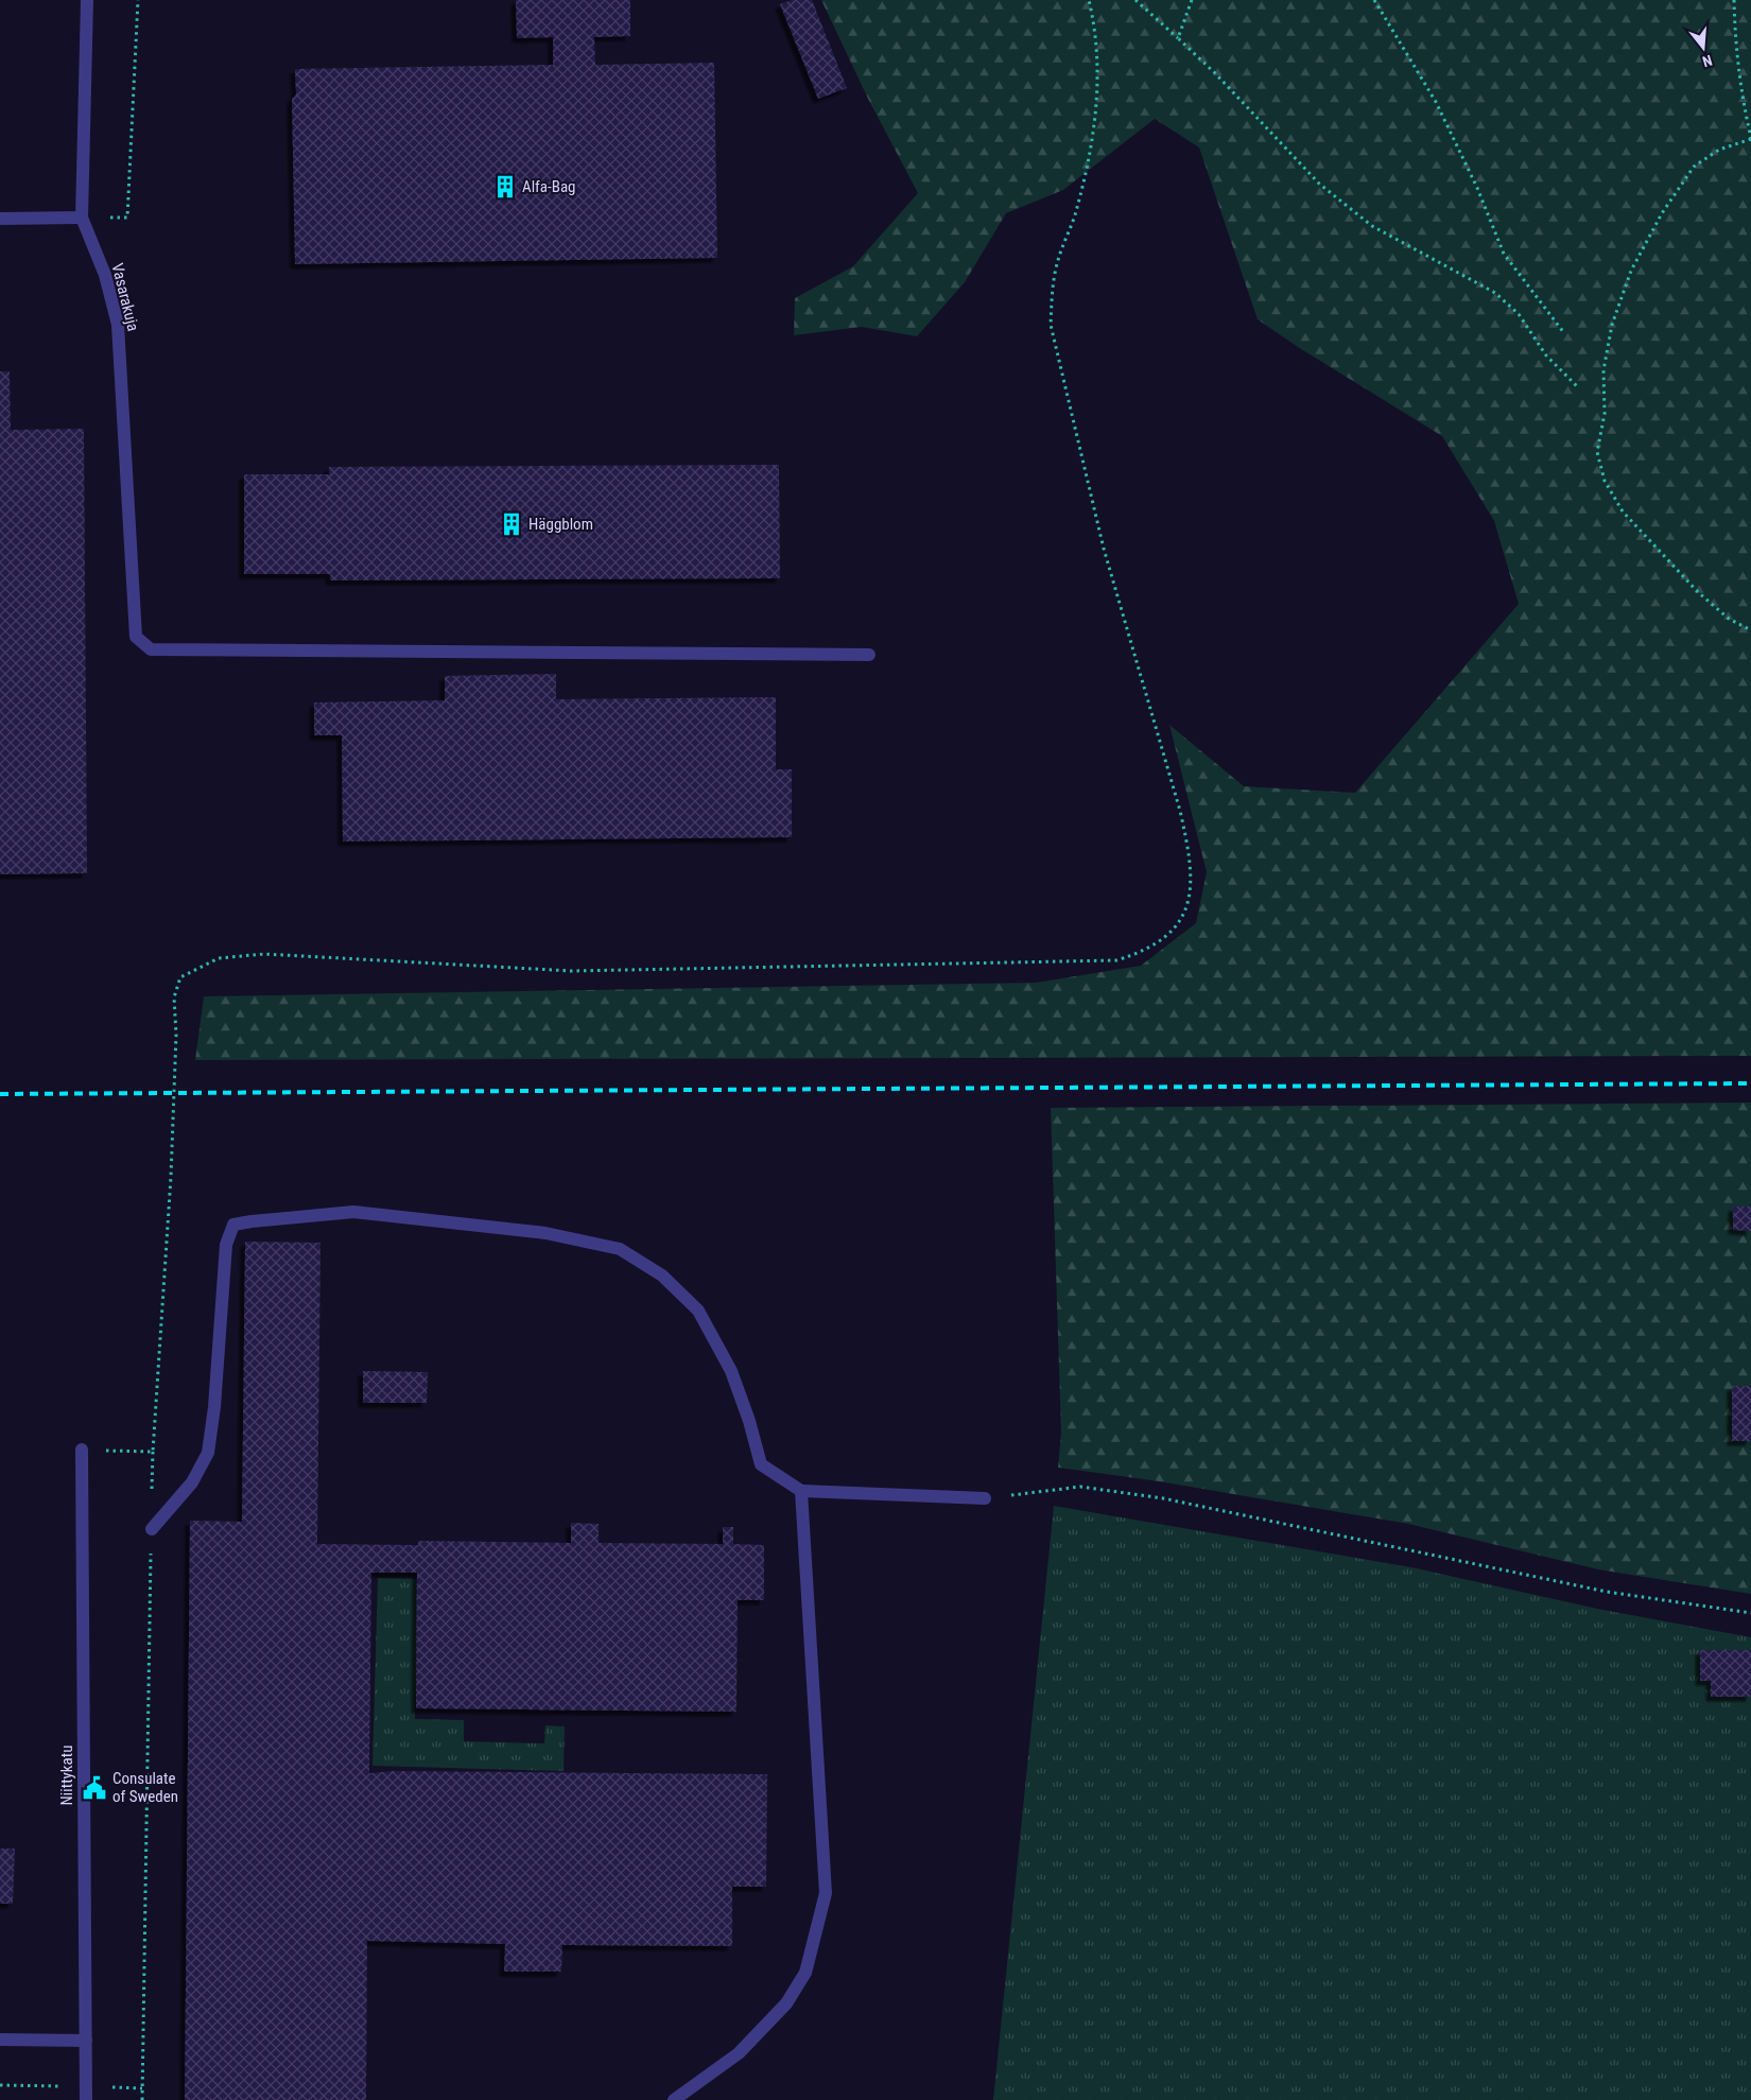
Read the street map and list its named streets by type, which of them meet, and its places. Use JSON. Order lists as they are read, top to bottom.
{
  "streets": {
    "street": ["Vasarakuja", "Niittykatu"]
  },
  "places": {
    "building": ["Alfa-Bag", "Häggblom"],
    "public building": ["Consulate of Sweden"]
  },
  "north": "bottom"
}
